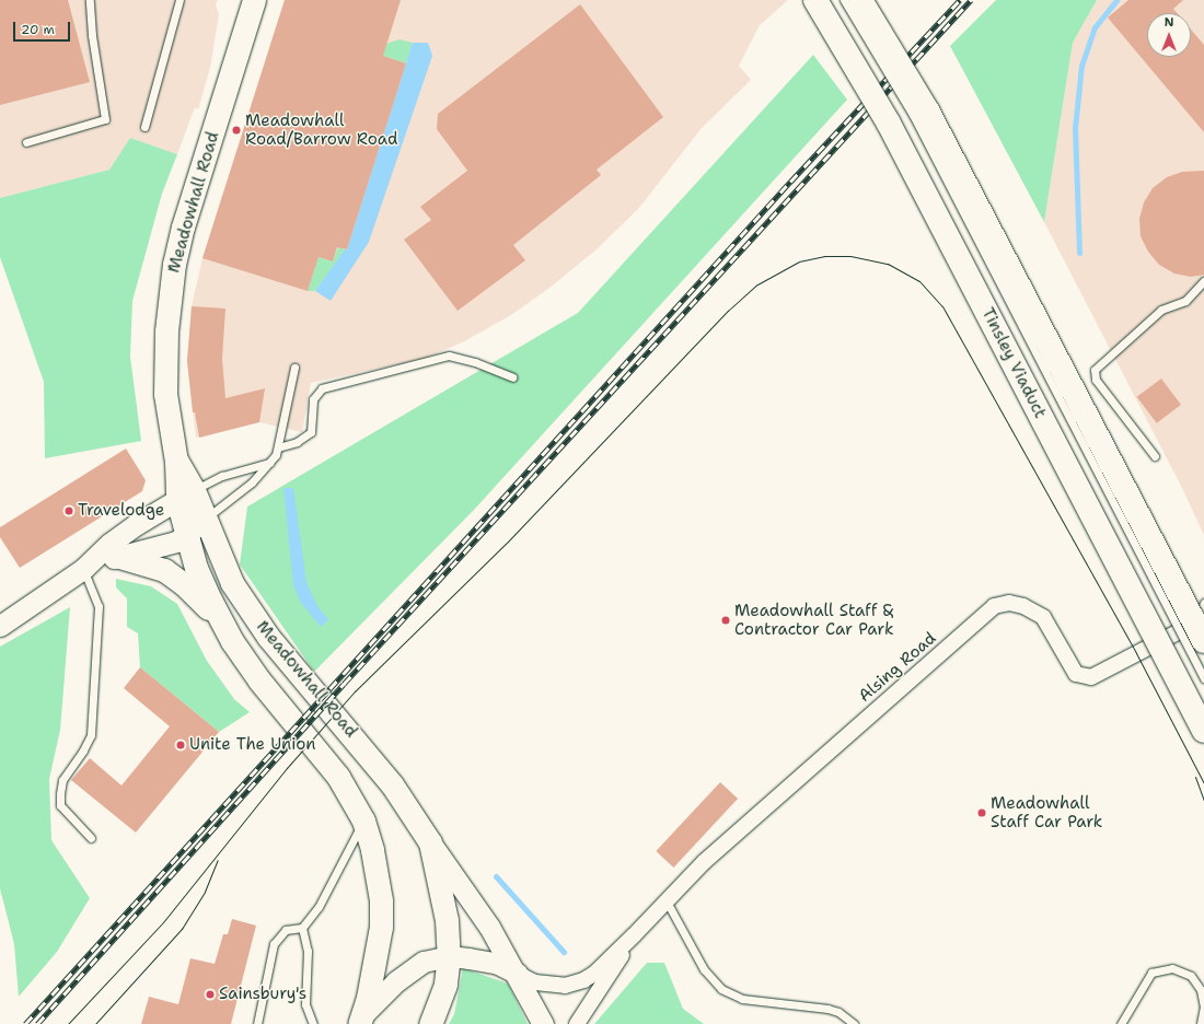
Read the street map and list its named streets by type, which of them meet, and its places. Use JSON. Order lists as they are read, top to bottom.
{
  "streets": {
    "highway": ["Tinsley Viaduct"],
    "main road": ["Meadowhall Road"],
    "street": ["Alsing Road"]
  },
  "crossings": [
    ["Meadowhall Road", "Alsing Road"]
  ],
  "places": [
    "Meadowhall Road/Barrow Road",
    "Travelodge",
    "Meadowhall Staff & Contractor Car Park",
    "Unite The Union",
    "Meadowhall Staff Car Park",
    "Sainsbury's"
  ],
  "scale_bar": "20 m",
  "north": "top"
}
